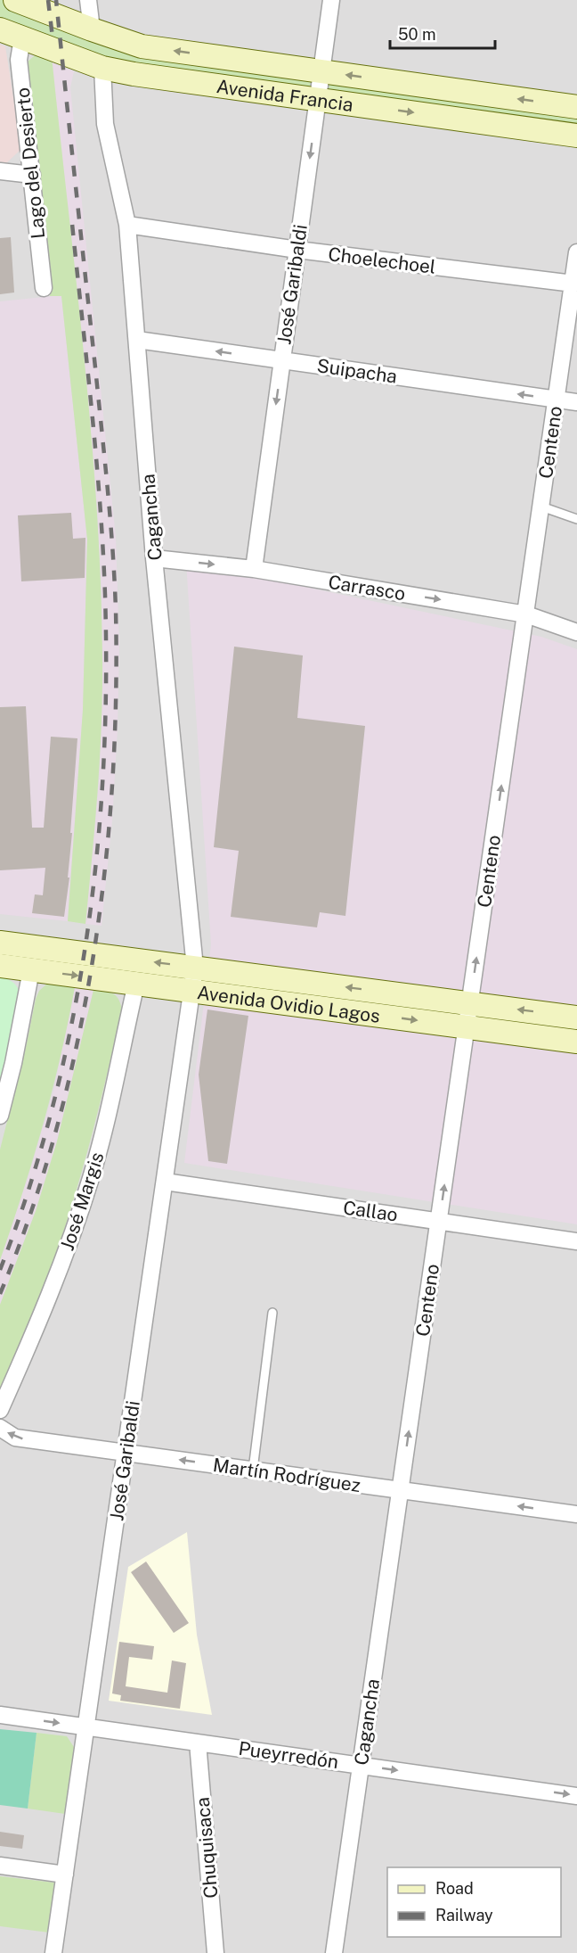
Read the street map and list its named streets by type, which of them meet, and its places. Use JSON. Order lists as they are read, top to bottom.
{
  "streets": {
    "main road": ["Avenida Francia", "Avenida Ovidio Lagos"],
    "street": [
      "Lago del Desierto",
      "Choelechoel",
      "José Garibaldi",
      "Suipacha",
      "Centeno",
      "Cagancha",
      "Carrasco",
      "José Margis",
      "Callao",
      "Martín Rodríguez",
      "Pueyrredón",
      "Chuquisaca"
    ]
  },
  "crossings": [
    ["Avenida Francia", "Lago del Desierto"],
    ["Avenida Francia", "José Garibaldi"],
    ["Avenida Francia", "Cagancha"],
    ["Choelechoel", "José Garibaldi"],
    ["Choelechoel", "Centeno"],
    ["Choelechoel", "Cagancha"],
    ["José Garibaldi", "Suipacha"],
    ["José Garibaldi", "Cagancha"],
    ["José Garibaldi", "Carrasco"],
    ["José Garibaldi", "Avenida Ovidio Lagos"],
    ["José Garibaldi", "Callao"],
    ["José Garibaldi", "Martín Rodríguez"],
    ["José Garibaldi", "Pueyrredón"],
    ["Suipacha", "Centeno"],
    ["Suipacha", "Cagancha"],
    ["Centeno", "Cagancha"],
    ["Centeno", "Carrasco"],
    ["Centeno", "Avenida Ovidio Lagos"],
    ["Centeno", "Callao"],
    ["Centeno", "Martín Rodríguez"],
    ["Cagancha", "Carrasco"],
    ["Cagancha", "Avenida Ovidio Lagos"],
    ["Cagancha", "Martín Rodríguez"],
    ["Cagancha", "Pueyrredón"],
    ["Avenida Ovidio Lagos", "José Margis"],
    ["Pueyrredón", "Chuquisaca"]
  ],
  "one_way": [
    "Suipacha",
    "Centeno",
    "Carrasco",
    "Martín Rodríguez",
    "Pueyrredón"
  ],
  "legend": ["Road", "Railway"],
  "scale_bar": "50 m"
}
